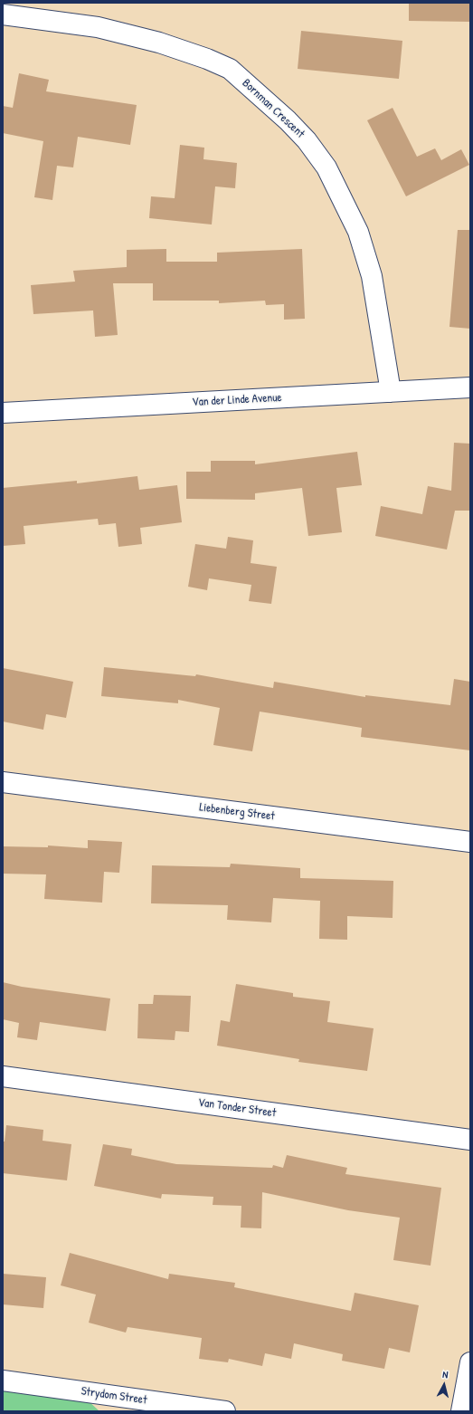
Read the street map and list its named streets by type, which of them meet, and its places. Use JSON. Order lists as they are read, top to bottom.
{
  "streets": {
    "street": [
      "Bornman Crescent",
      "Van der Linde Avenue",
      "Liebenberg Street",
      "Van Tonder Street",
      "Strydom Street"
    ]
  },
  "crossings": [
    ["Bornman Crescent", "Van der Linde Avenue"]
  ],
  "north": "top"
}
